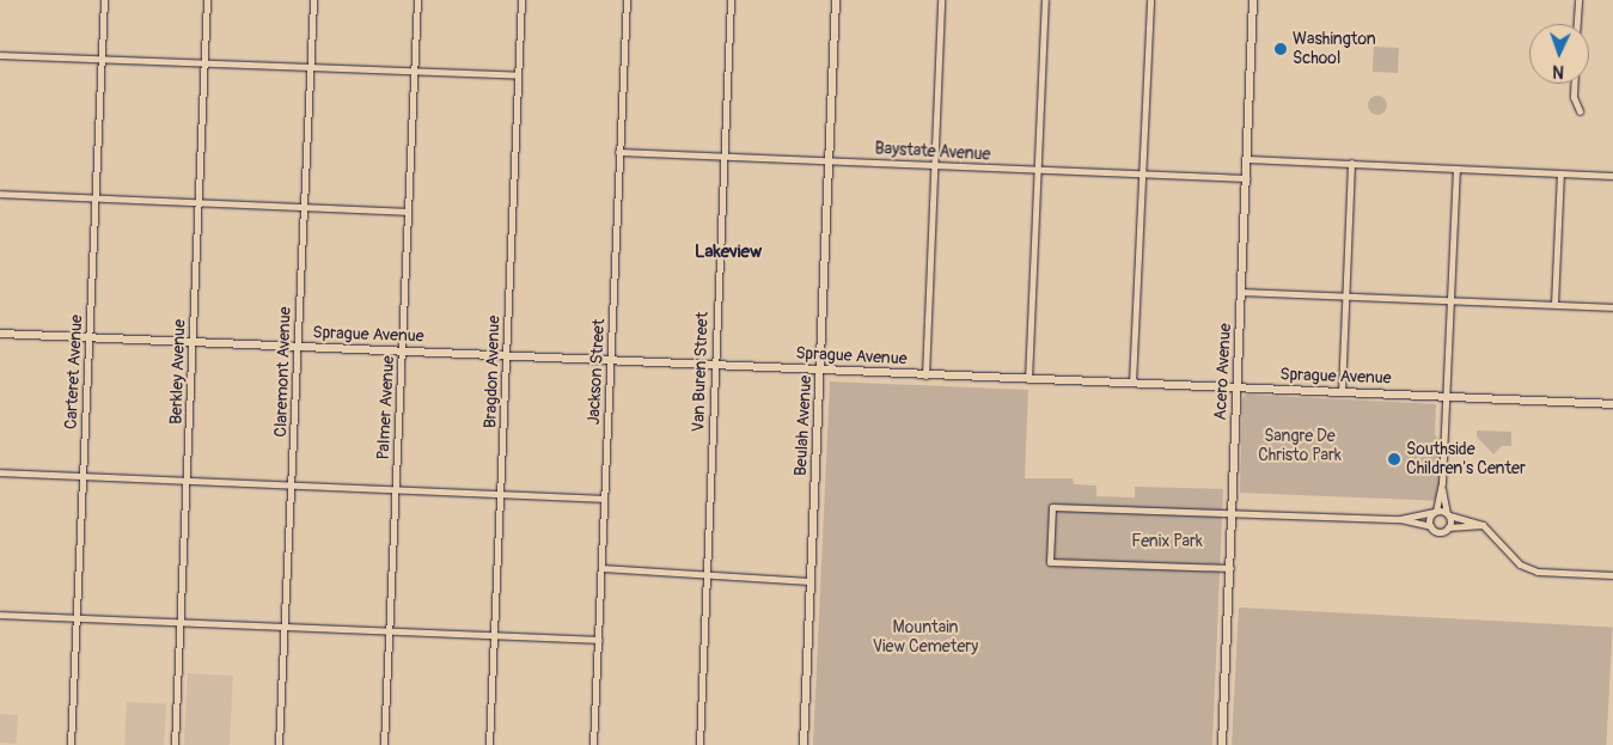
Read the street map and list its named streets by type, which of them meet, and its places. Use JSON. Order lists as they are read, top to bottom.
{
  "streets": {
    "street": [
      "Baystate Avenue",
      "Sprague Avenue",
      "Carteret Avenue",
      "Berkley Avenue",
      "Claremont Avenue",
      "Bragdon Avenue",
      "Jackson Street",
      "Van Buren Street",
      "Acero Avenue",
      "Palmer Avenue",
      "Beulah Avenue"
    ]
  },
  "crossings": [
    ["Baystate Avenue", "Jackson Street"],
    ["Baystate Avenue", "Van Buren Street"],
    ["Baystate Avenue", "Acero Avenue"],
    ["Baystate Avenue", "Beulah Avenue"],
    ["Sprague Avenue", "Carteret Avenue"],
    ["Sprague Avenue", "Berkley Avenue"],
    ["Sprague Avenue", "Claremont Avenue"],
    ["Sprague Avenue", "Bragdon Avenue"],
    ["Sprague Avenue", "Jackson Street"],
    ["Sprague Avenue", "Van Buren Street"],
    ["Sprague Avenue", "Acero Avenue"],
    ["Sprague Avenue", "Palmer Avenue"],
    ["Sprague Avenue", "Beulah Avenue"]
  ],
  "districts": ["Lakeview"],
  "parks": ["Sangre De Christo Park", "Fenix Park", "Mountain View Cemetery"],
  "places": ["Washington School", "Southside Children's Center"],
  "north": "bottom"
}
